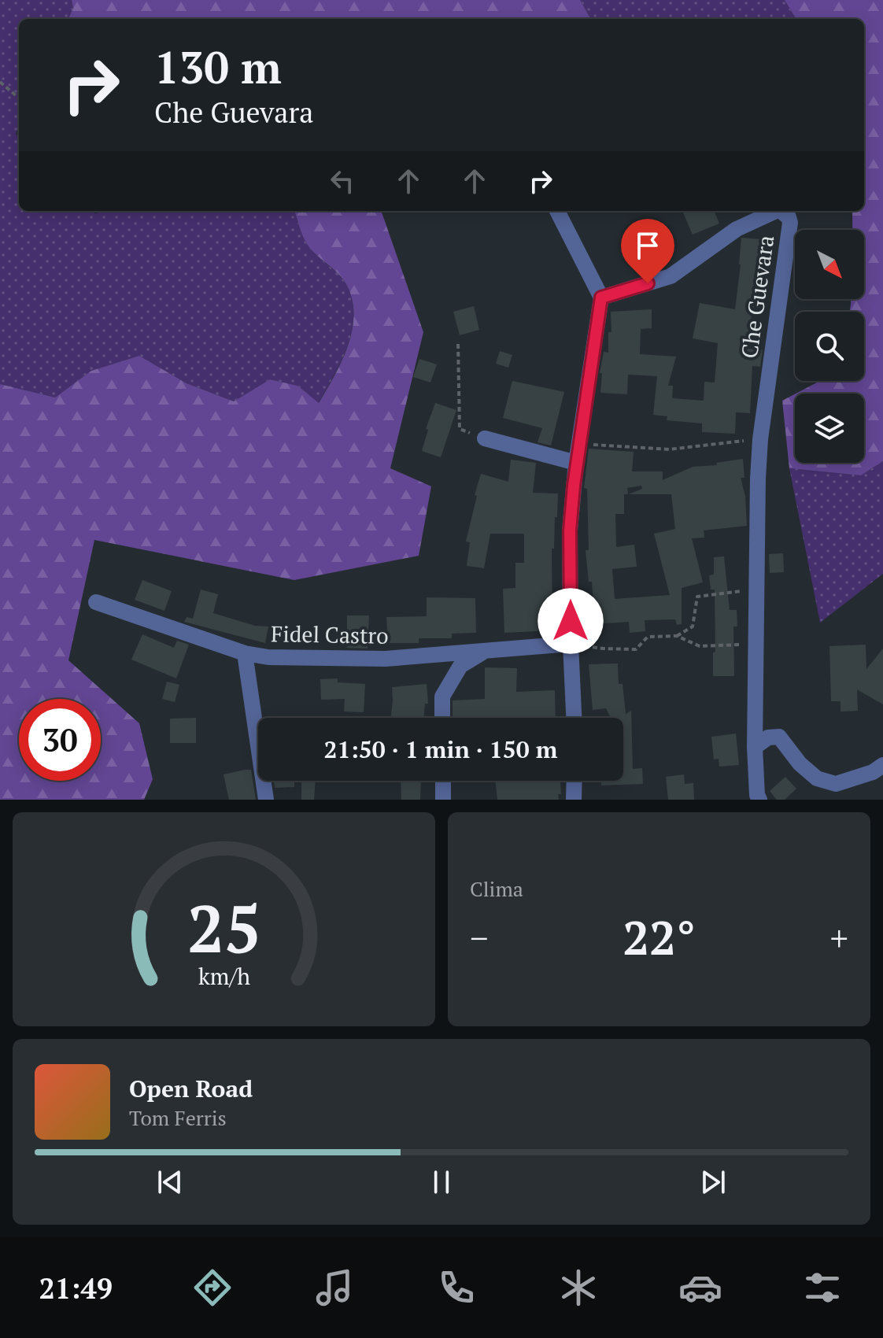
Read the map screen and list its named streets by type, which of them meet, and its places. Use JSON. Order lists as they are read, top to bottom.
{
  "streets": {
    "street": ["Che Guevara", "Fidel Castro"]
  },
  "north": "bottom right",
  "page": {
    "turn": ["130 m", "Che Guevara"],
    "limit": "30",
    "trip": "21:50 · 1 min · 150 m",
    "tile": "Clima",
    "heat": ["−", "22°", "+"],
    "song": ["Open Road", "Tom Ferris"],
    "tabs": "21:49",
    "gauge": ["25", "km/h"]
  }
}
